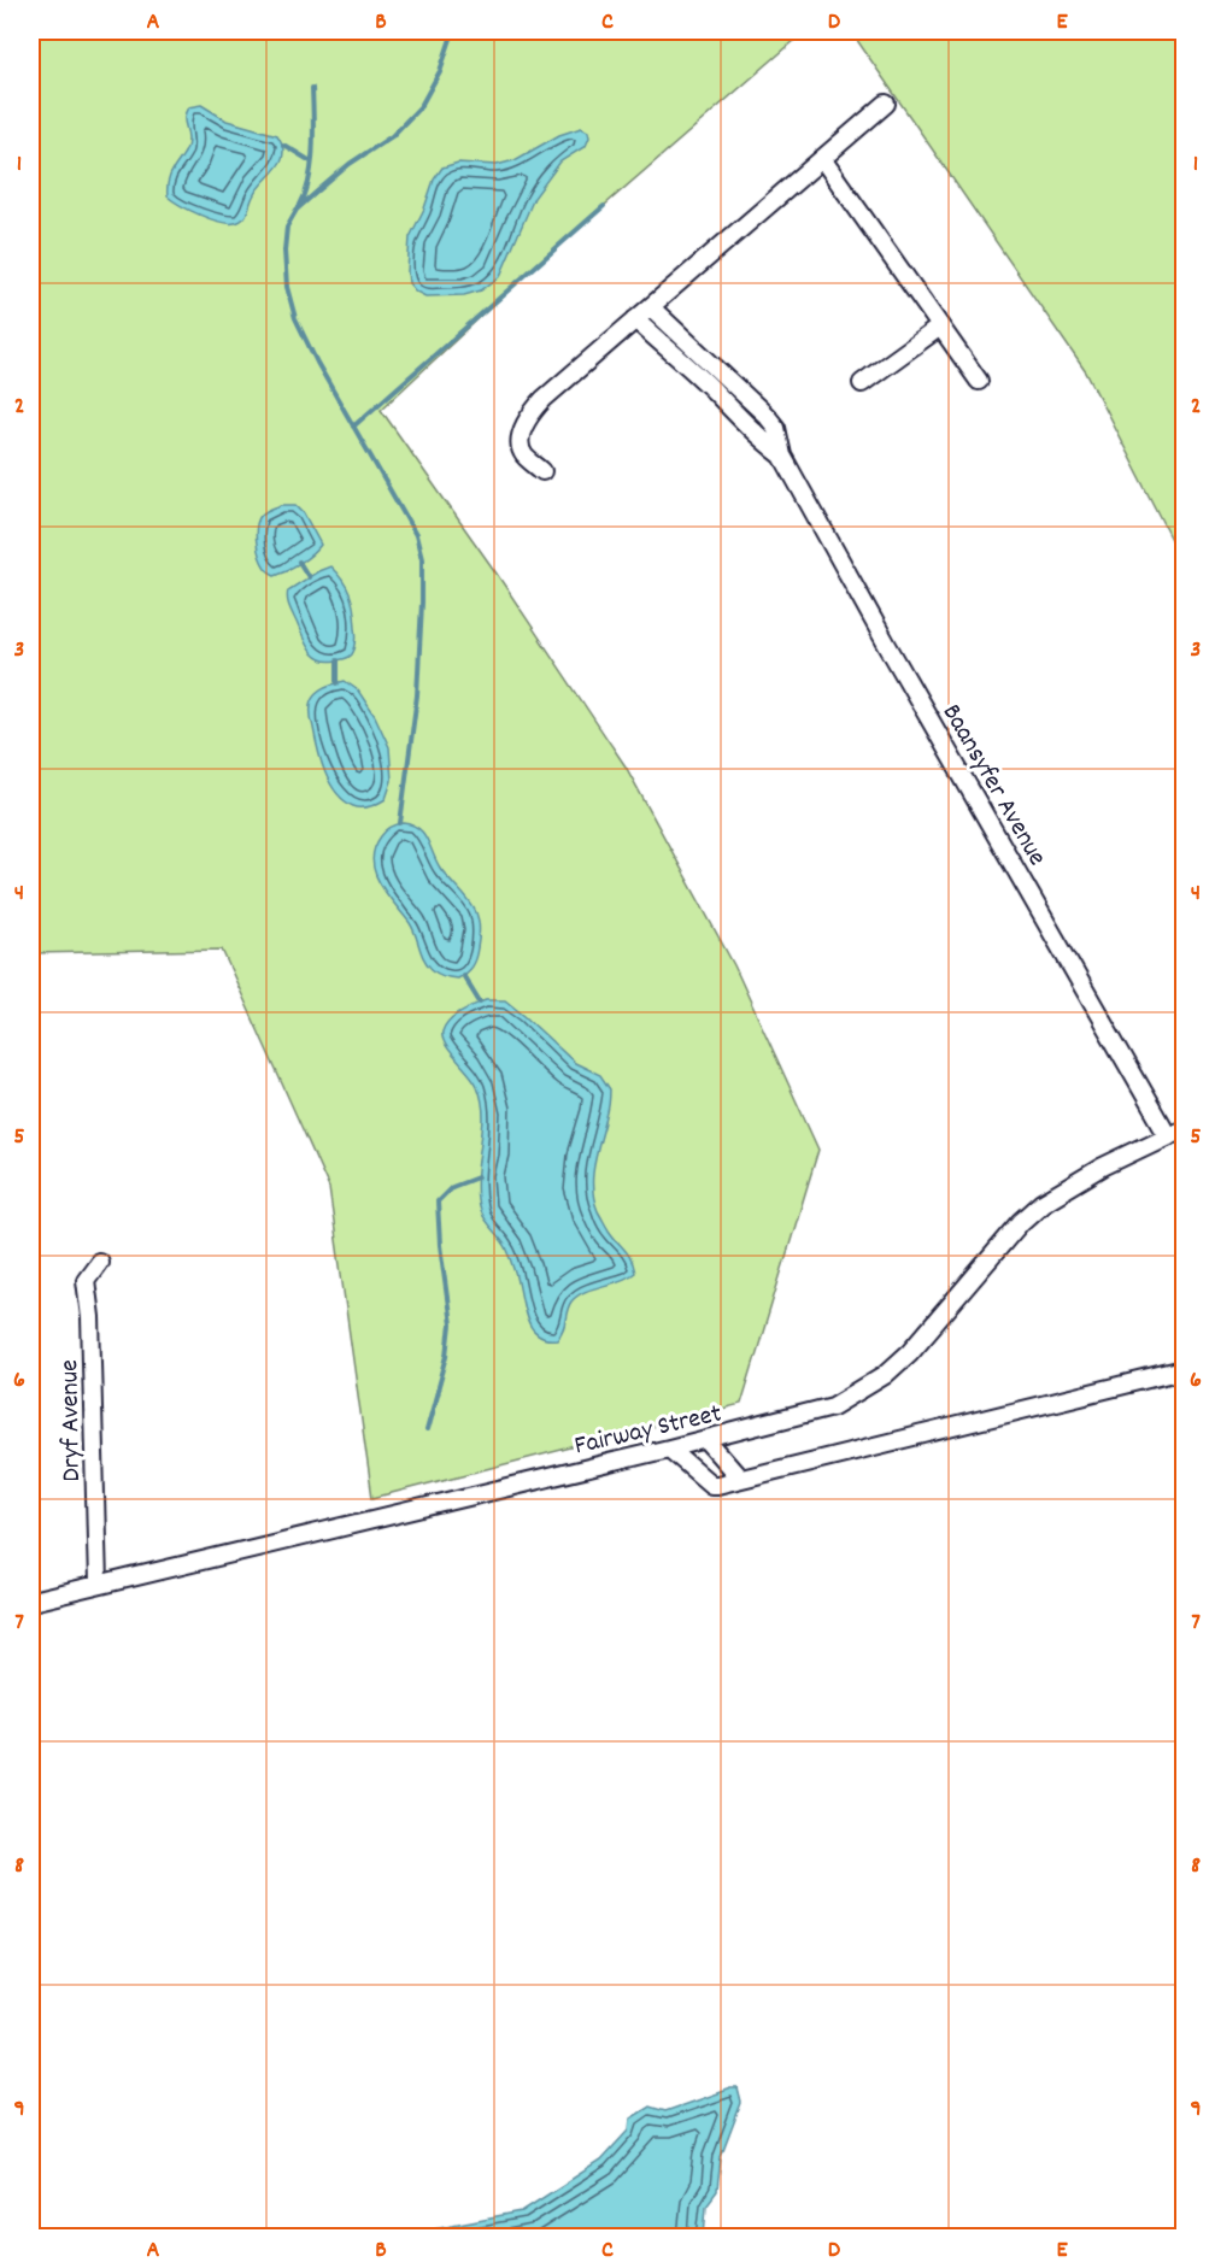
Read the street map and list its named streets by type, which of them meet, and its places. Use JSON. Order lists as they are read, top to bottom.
{
  "streets": {
    "street": ["Baansyfer Avenue", "Dryf Avenue", "Fairway Street"]
  },
  "crossings": [
    ["Baansyfer Avenue", "Fairway Street"],
    ["Dryf Avenue", "Fairway Street"]
  ],
  "grid": {
    "columns": [
      "A",
      "B",
      "C",
      "D",
      "E"
    ],
    "rows": [
      "1",
      "2",
      "3",
      "4",
      "5",
      "6",
      "7",
      "8",
      "9"
    ]
  }
}
